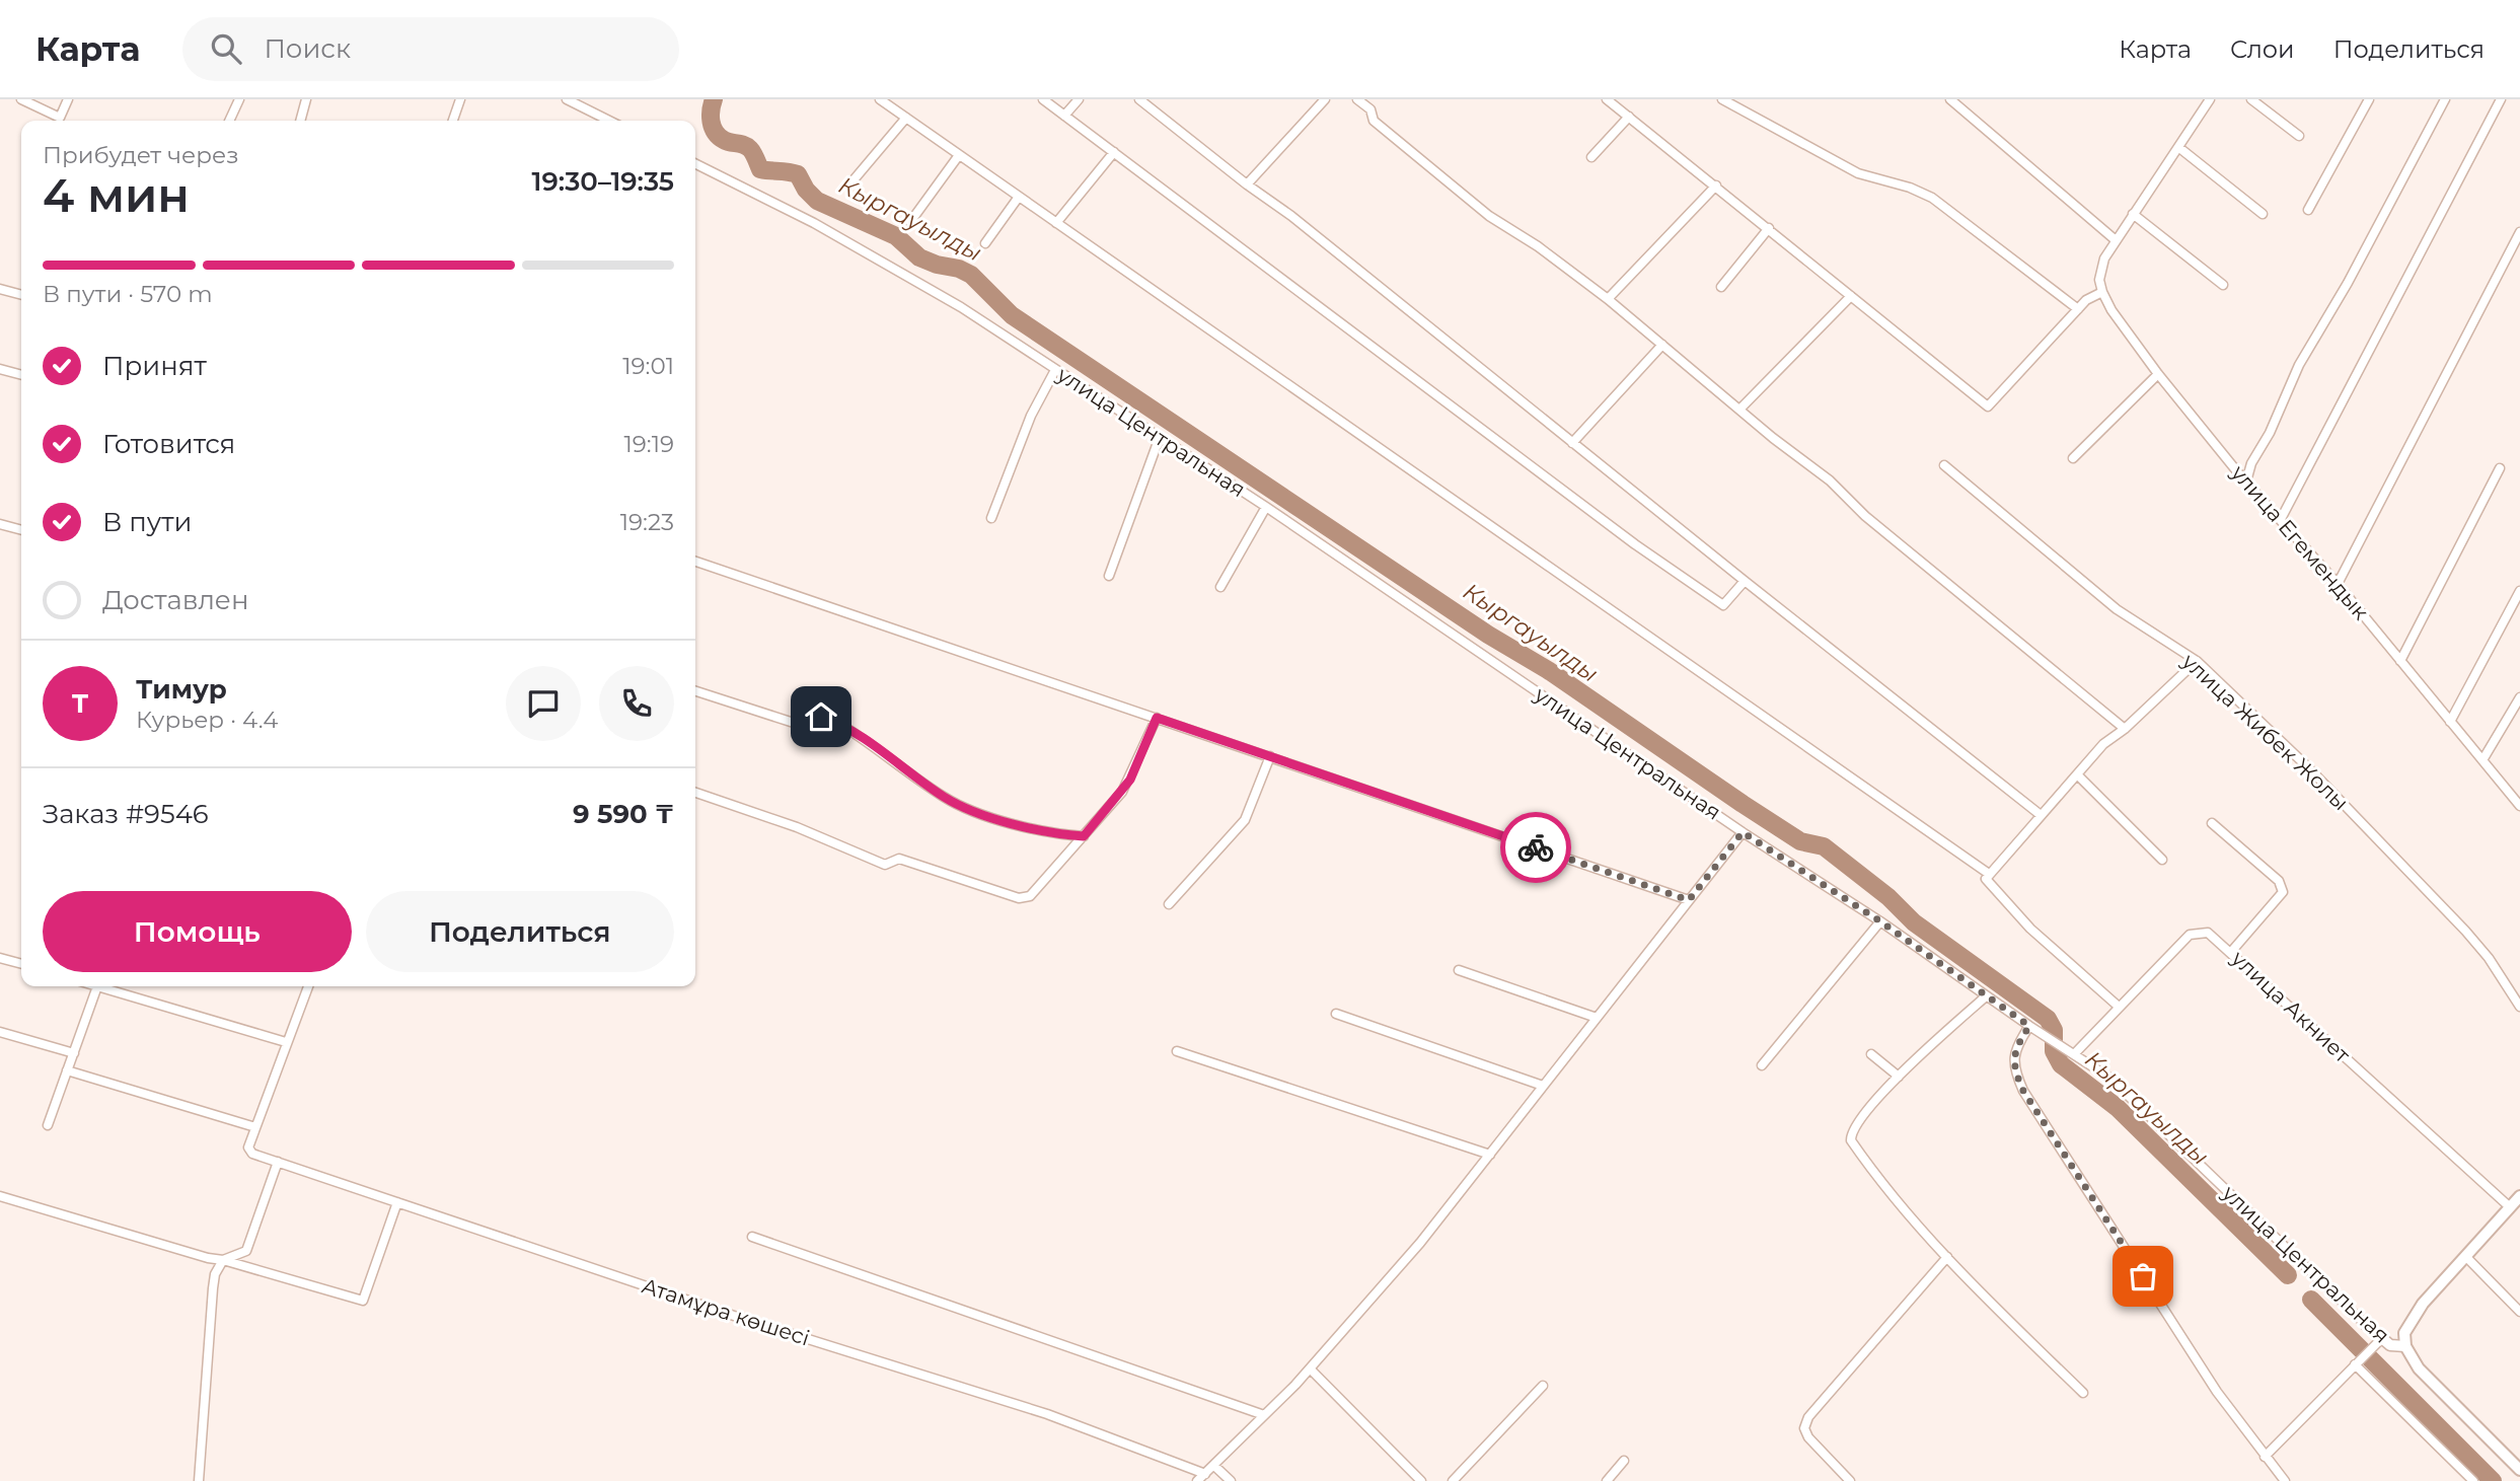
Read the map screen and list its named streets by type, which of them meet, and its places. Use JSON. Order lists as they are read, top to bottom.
{
  "streets": {
    "main road": ["улица Центральная"],
    "street": [
      "улица Егемендык",
      "улица Жибек Жолы",
      "улица Акниет",
      "Атамұра көшесі"
    ]
  },
  "crossings": [
    ["улица Центральная", "улица Акниет"]
  ],
  "water": ["Кыргауылды"],
  "page": {
    "header": "Карта",
    "search": "Поиск",
    "nav": ["Карта", "Слои", "Поделиться"],
    "heading": ["4 мин", "Прибудет через", "19:30–19:35"],
    "panel": [
      "Тимур",
      "Курьер · 4.4",
      "Заказ #9546",
      "9 590 ₸"
    ],
    "bar": "В пути · 570 m",
    "list": [
      ["Принят", "19:01"],
      ["Готовится", "19:19"],
      ["В пути", "19:23"],
      "Доставлен"
    ],
    "round": "Т",
    "buttons": ["Помощь", "Поделиться"]
  }
}
